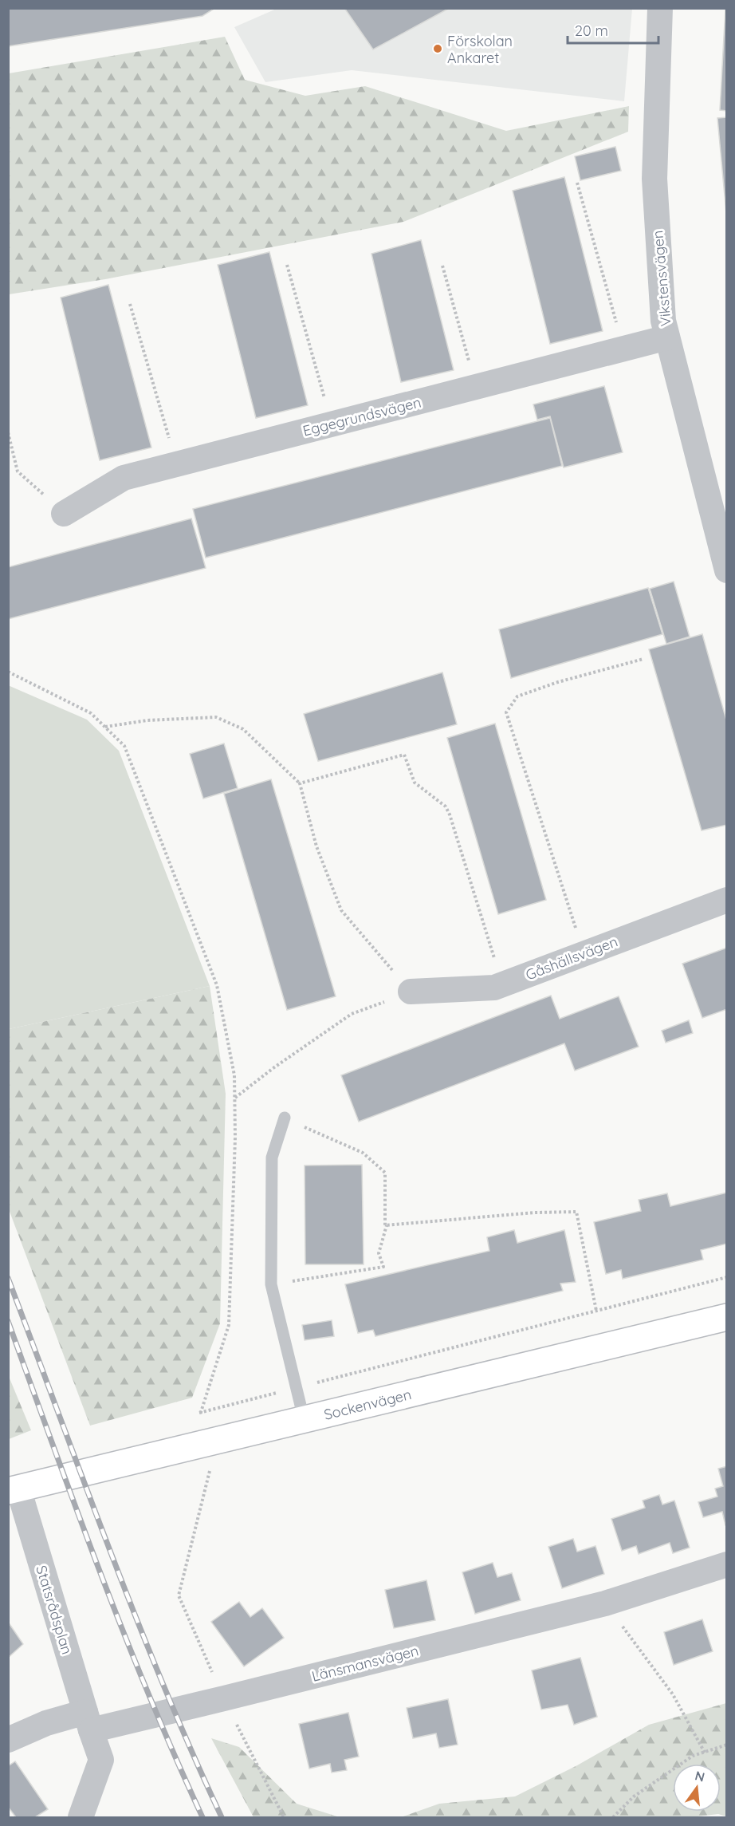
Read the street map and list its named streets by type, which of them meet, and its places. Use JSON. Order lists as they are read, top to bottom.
{
  "streets": {
    "street": [
      "Vikstensvägen",
      "Eggegrundsvägen",
      "Gåshällsvägen",
      "Sockenvägen",
      "Statsrådsplan",
      "Länsmansvägen"
    ]
  },
  "crossings": [
    ["Vikstensvägen", "Eggegrundsvägen"],
    ["Sockenvägen", "Statsrådsplan"],
    ["Statsrådsplan", "Länsmansvägen"]
  ],
  "places": ["Förskolan Ankaret"],
  "scale_bar": "20 m",
  "north": "top"
}
